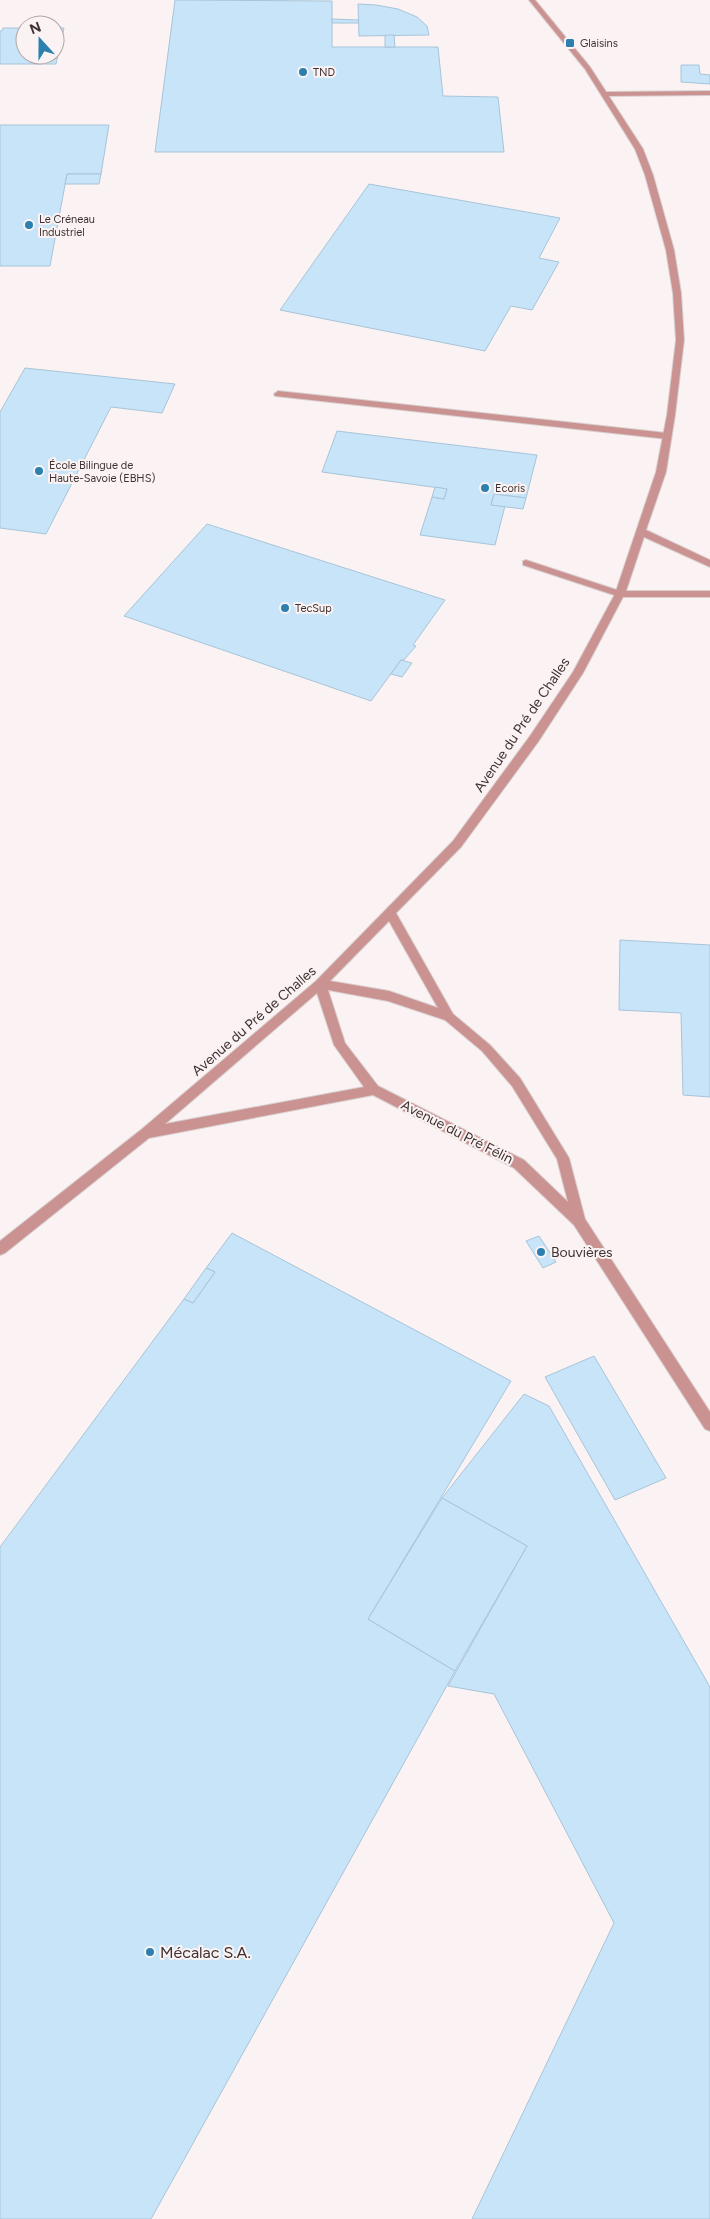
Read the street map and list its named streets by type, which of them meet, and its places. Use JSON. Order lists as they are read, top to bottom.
{
  "streets": {
    "street": ["Avenue du Pré de Challes", "Avenue du Pré Félin"]
  },
  "crossings": [
    ["Avenue du Pré de Challes", "Avenue du Pré Félin"]
  ],
  "places": {
    "transit": ["Glaisins"],
    "other": [
      "TND",
      "Le Créneau Industriel",
      "École Bilingue de Haute-Savoie (EBHS)",
      "Ecoris",
      "TecSup",
      "Bouvières",
      "Mécalac S.A."
    ]
  },
  "north": "top"
}
